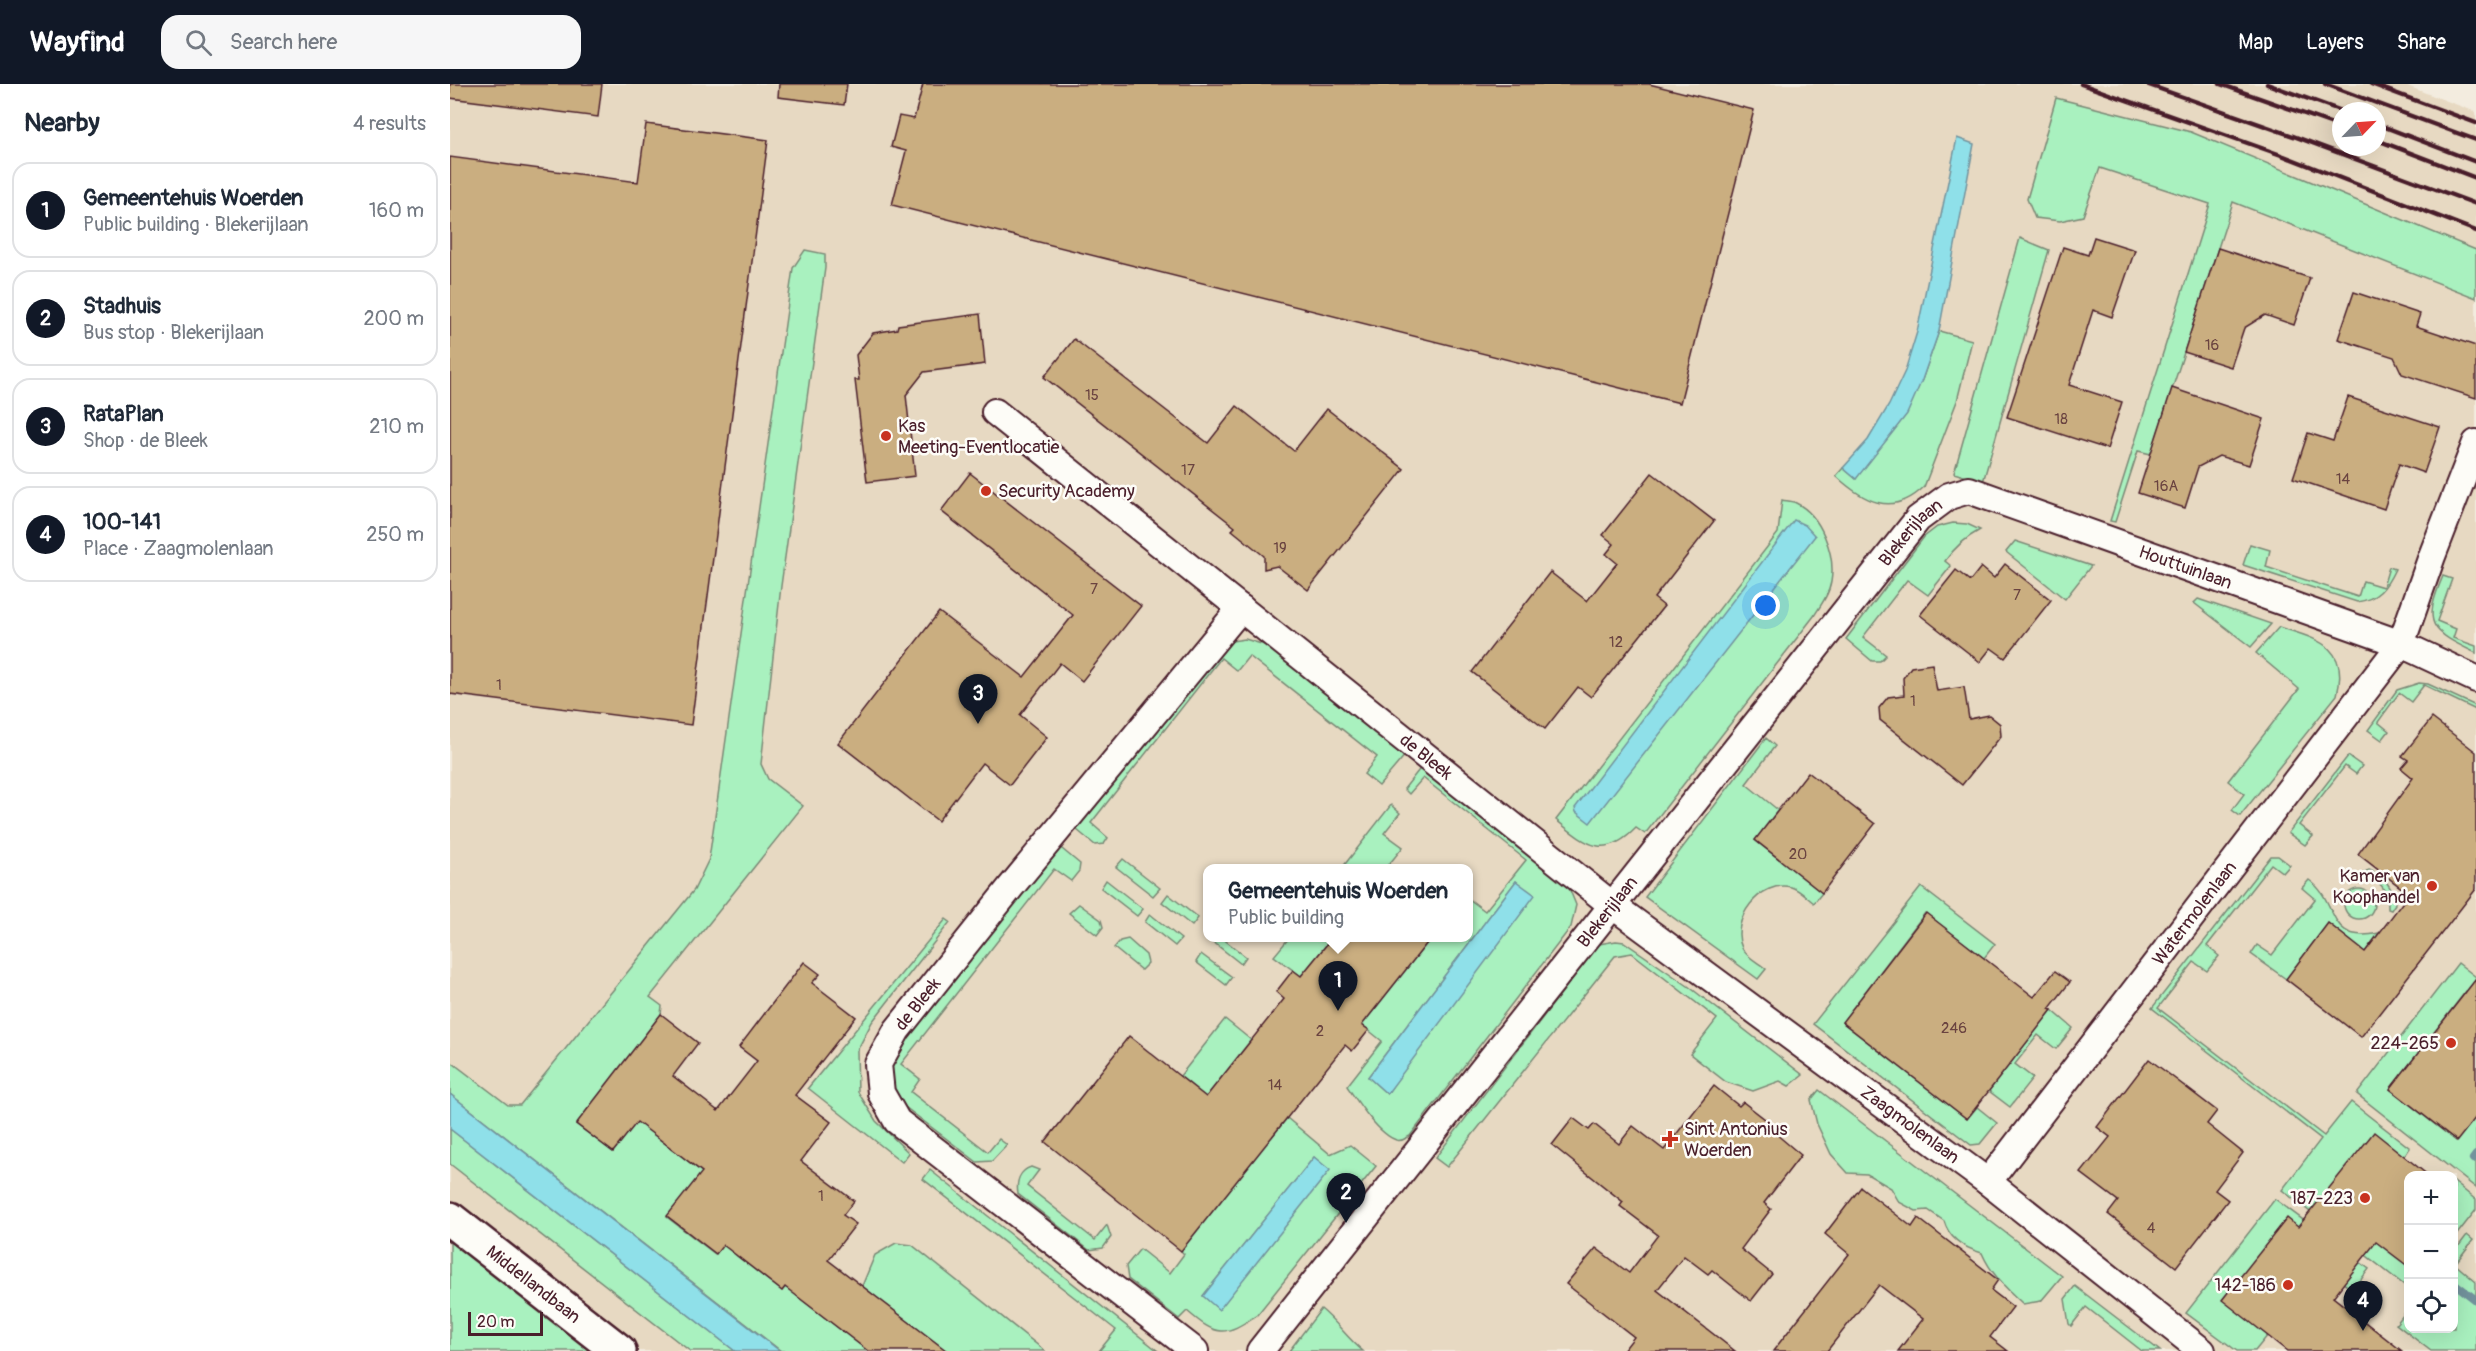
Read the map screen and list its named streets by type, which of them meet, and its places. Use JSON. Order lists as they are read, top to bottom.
{
  "streets": {
    "main road": ["Middellandbaan"],
    "street": [
      "Blekerijlaan",
      "Houttuinlaan",
      "de Bleek",
      "Watermolenlaan",
      "Zaagmolenlaan"
    ]
  },
  "crossings": [
    ["Blekerijlaan", "Houttuinlaan"],
    ["Blekerijlaan", "de Bleek"],
    ["Blekerijlaan", "Zaagmolenlaan"],
    ["Houttuinlaan", "Watermolenlaan"],
    ["de Bleek", "Zaagmolenlaan"],
    ["Watermolenlaan", "Zaagmolenlaan"]
  ],
  "places": {
    "other": [
      "Kas Meeting-Eventlocatie",
      "Security Academy",
      "Kamer van Koophandel",
      "224-265",
      "187-223",
      "142-186"
    ],
    "health": ["Sint Antonius Woerden"]
  },
  "house_numbers": [
    "16",
    "15",
    "18",
    "17",
    "14",
    "16A",
    "19",
    "7",
    "7",
    "12",
    "1",
    "1",
    "20",
    "246",
    "2",
    "14",
    "1",
    "4"
  ],
  "scale_bar": "20 m",
  "north": "top right",
  "page": {
    "header": "Wayfind",
    "search": "Search here",
    "nav": ["Map", "Layers", "Share"],
    "heading": ["Nearby", "4 results"],
    "list": [
      {
        "mark": "1",
        "name": "Gemeentehuis Woerden",
        "note": "Public building · Blekerijlaan",
        "value": "160 m"
      },
      {
        "mark": "2",
        "name": "Stadhuis",
        "note": "Bus stop · Blekerijlaan",
        "value": "200 m"
      },
      {
        "mark": "3",
        "name": "RataPlan",
        "note": "Shop · de Bleek",
        "value": "210 m"
      },
      {
        "mark": "4",
        "name": "100-141",
        "note": "Place · Zaagmolenlaan",
        "value": "250 m"
      }
    ],
    "pins": [
      "3",
      "1",
      "2",
      "4"
    ],
    "popup": ["Gemeentehuis Woerden", "Public building"],
    "map_buttons": ["+", "−"],
    "scale": "20 m"
  }
}
